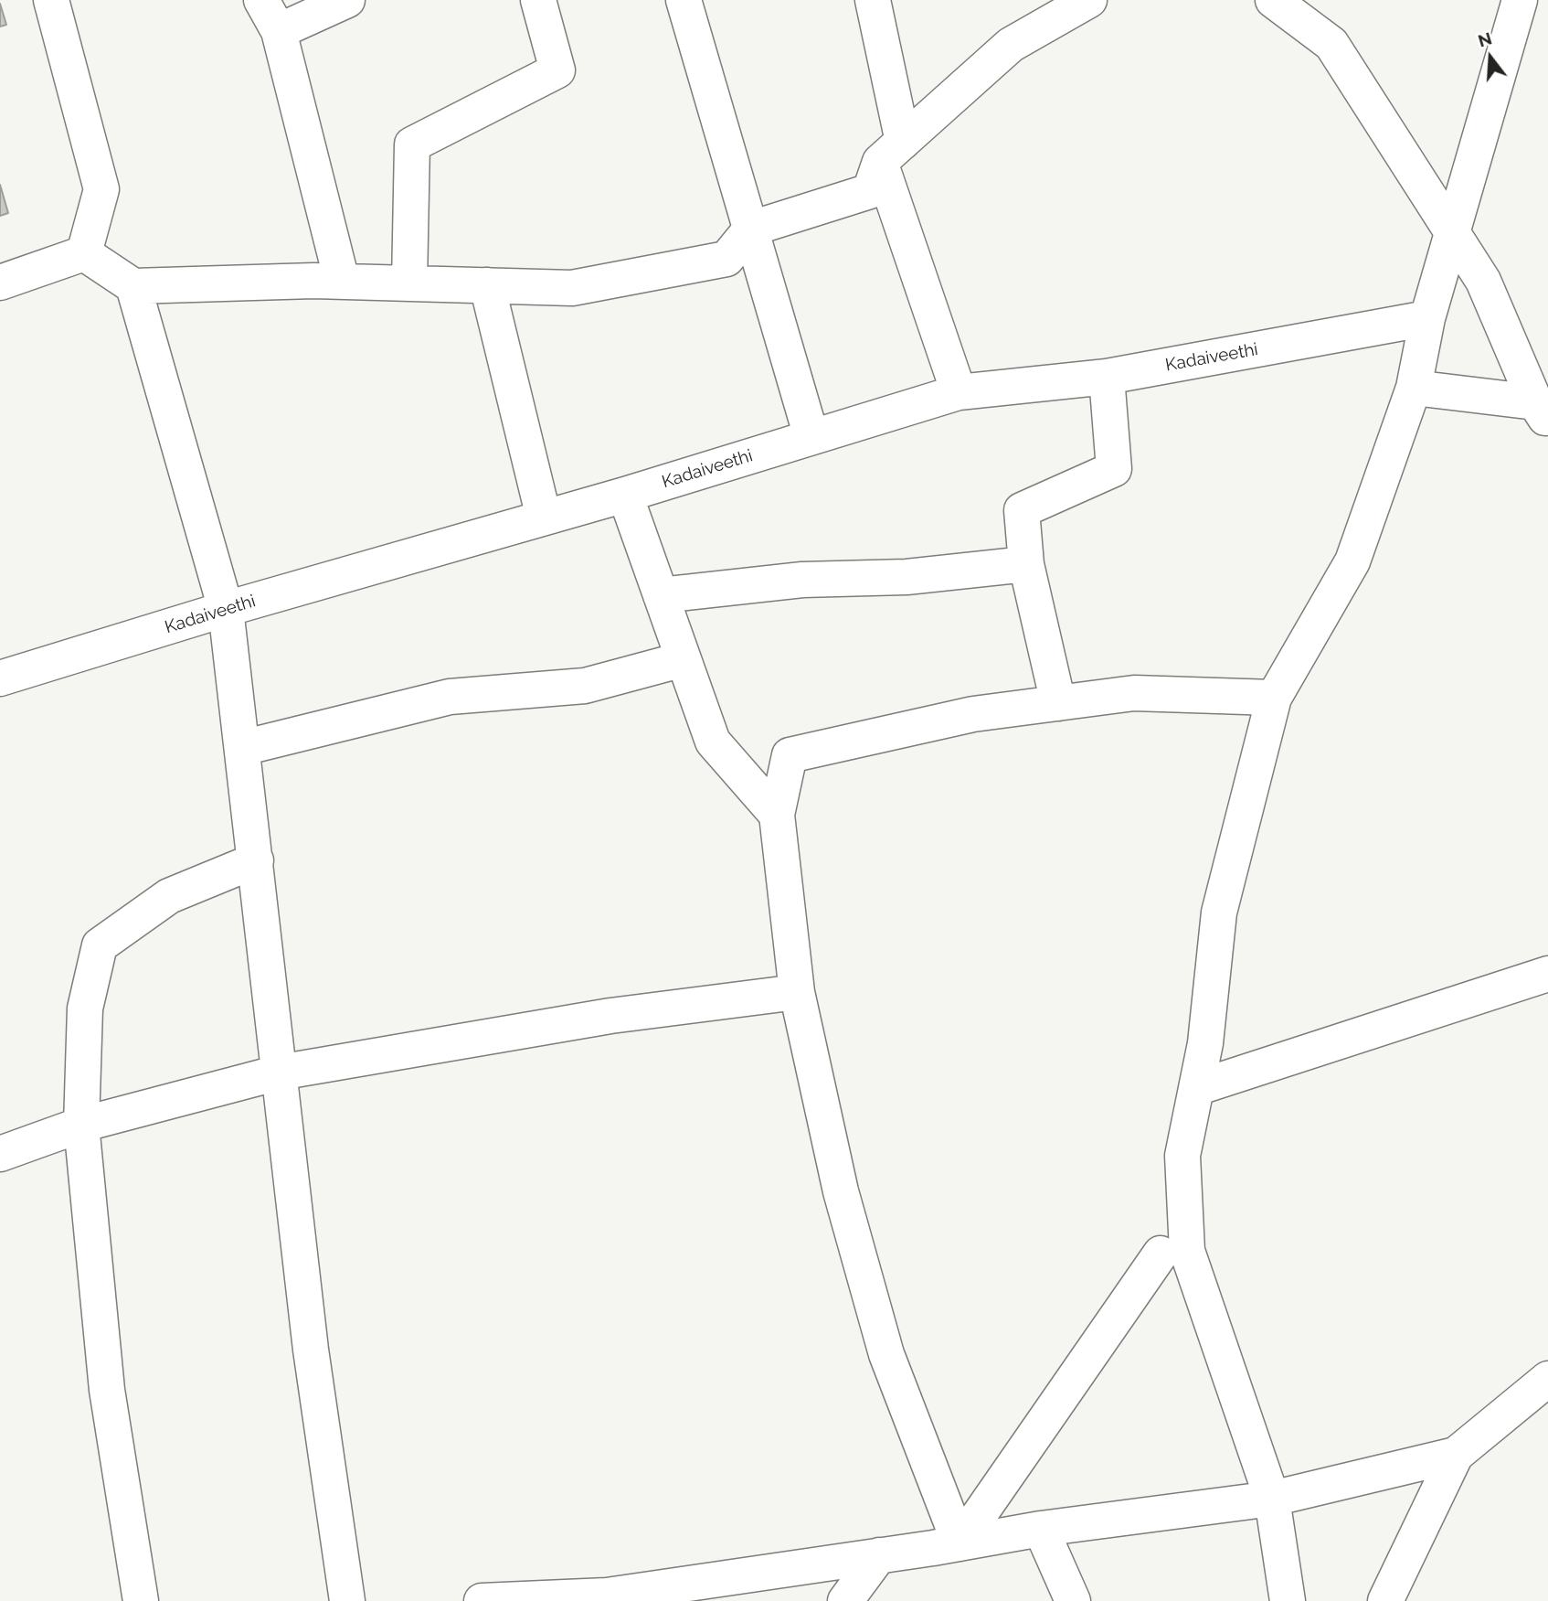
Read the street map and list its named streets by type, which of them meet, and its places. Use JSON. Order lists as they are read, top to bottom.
{
  "streets": {
    "street": ["Kadaiveethi"]
  },
  "north": "top"
}
